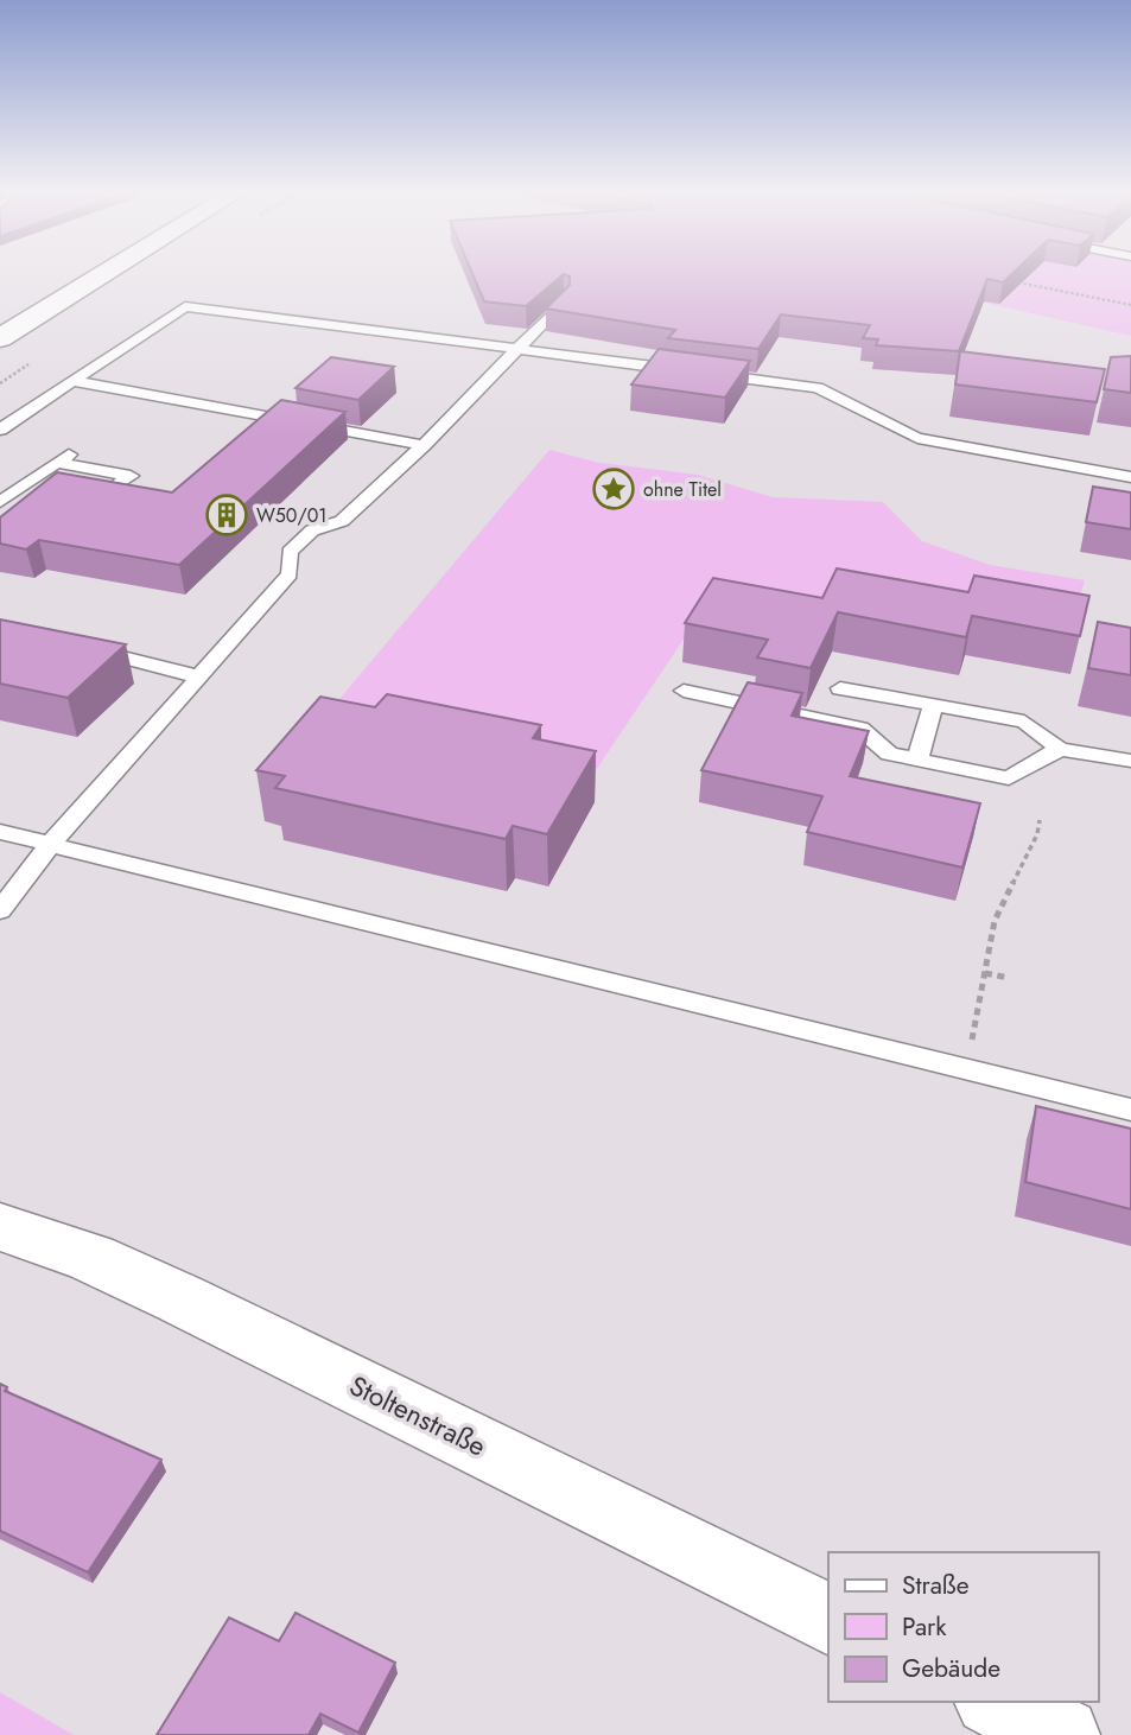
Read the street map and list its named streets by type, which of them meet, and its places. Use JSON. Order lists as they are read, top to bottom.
{
  "streets": {
    "main road": ["Stoltenstraße"]
  },
  "places": {
    "place": ["ohne Titel"],
    "building": ["W50/01"]
  },
  "legend": ["Straße", "Park", "Gebäude"]
}
